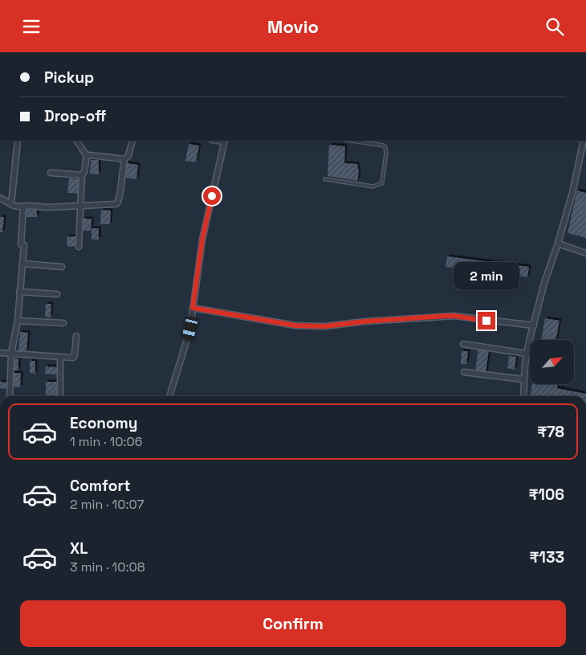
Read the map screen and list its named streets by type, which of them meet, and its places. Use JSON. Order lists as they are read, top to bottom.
{
  "north": "top right",
  "page": {
    "header": "Movio",
    "banner": ["Pickup", "Drop-off"],
    "bubble": "2 min",
    "list": [
      {
        "name": "Economy",
        "note": "1 min · 10:06",
        "value": "₹78"
      },
      {
        "name": "Comfort",
        "note": "2 min · 10:07",
        "value": "₹106"
      },
      {
        "name": "XL",
        "note": "3 min · 10:08",
        "value": "₹133"
      }
    ],
    "buttons": "Confirm"
  }
}
